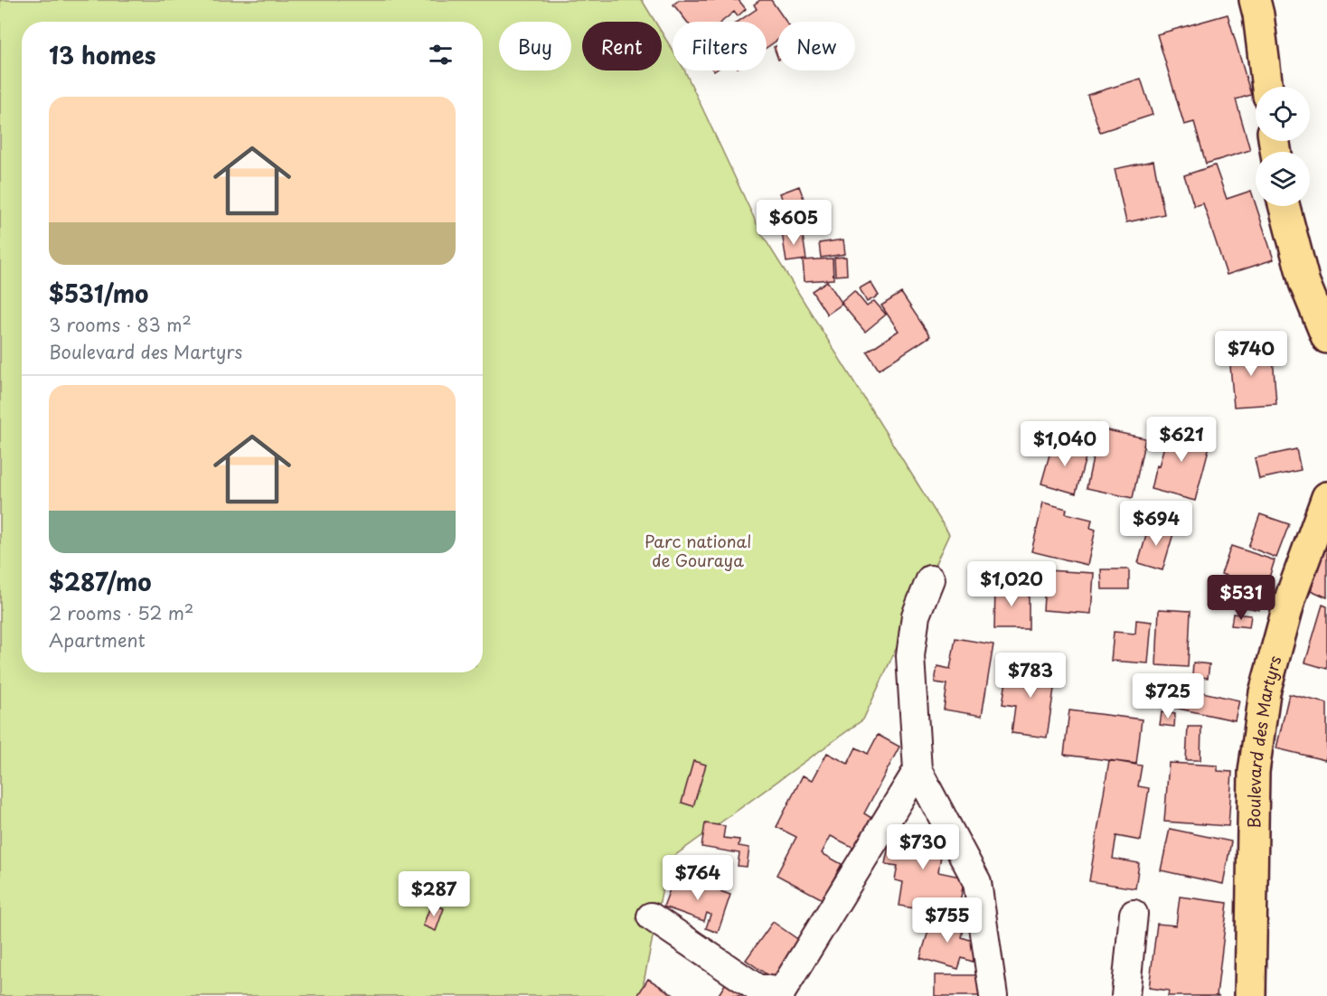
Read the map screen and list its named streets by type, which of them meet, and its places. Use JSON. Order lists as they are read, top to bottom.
{
  "streets": {
    "main road": ["Boulevard des Martyrs"]
  },
  "parks": ["Parc national de Gouraya"],
  "page": {
    "chip": [
      "Buy",
      "Rent",
      "Filters",
      "New"
    ],
    "heading": "13 homes",
    "list": [
      {
        "name": "$531/mo",
        "note": "3 rooms · 83 m² · Boulevard des Martyrs"
      },
      {
        "name": "$287/mo",
        "note": "2 rooms · 52 m² · Apartment"
      }
    ],
    "price": [
      "$605",
      "$740",
      "$621",
      "$1,040",
      "$694",
      "$1,020",
      "$531",
      "$783",
      "$725",
      "$730",
      "$764",
      "$287",
      "$755"
    ]
  }
}
